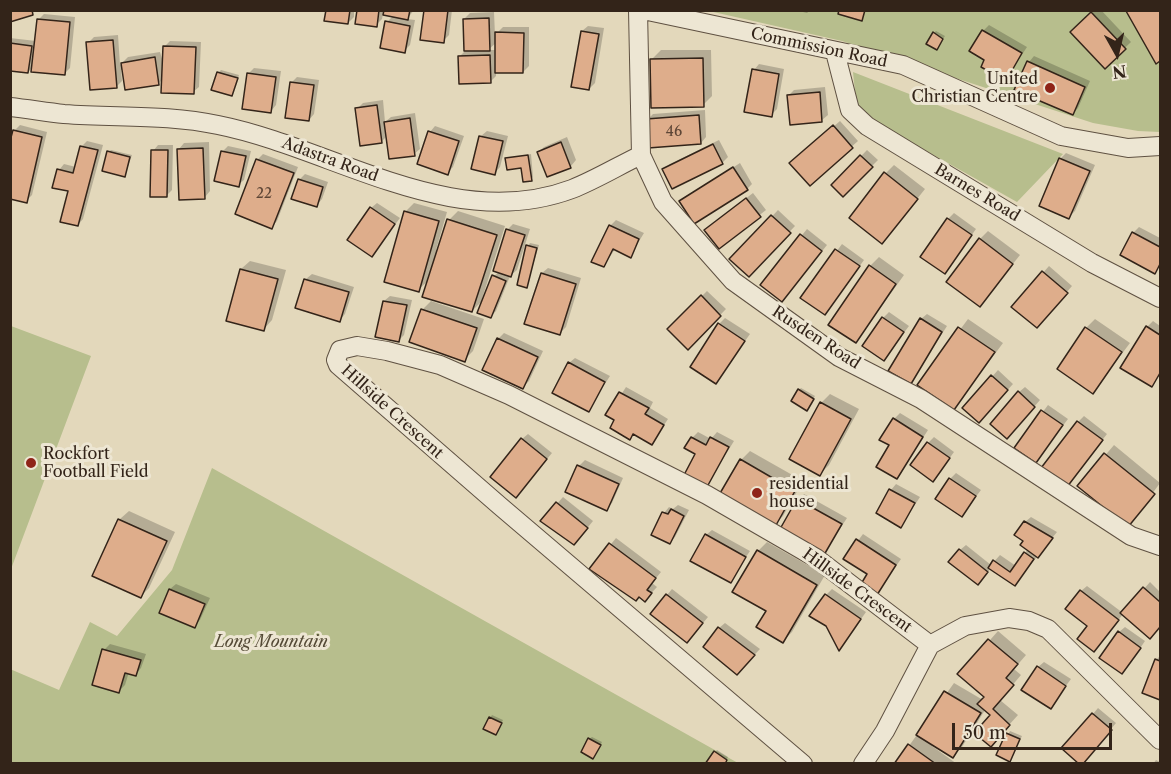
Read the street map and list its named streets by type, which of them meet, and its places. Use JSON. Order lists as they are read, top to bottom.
{
  "streets": {
    "street": [
      "Commission Road",
      "Adastra Road",
      "Barnes Road",
      "Rusden Road",
      "Hillside Crescent"
    ]
  },
  "crossings": [
    ["Commission Road", "Barnes Road"],
    ["Commission Road", "Rusden Road"],
    ["Adastra Road", "Rusden Road"]
  ],
  "parks": ["Long Mountain"],
  "places": ["United Christian Centre", "Rockfort Football Field", "residential house"],
  "house_numbers": ["46", "22"],
  "scale_bar": "50 m",
  "north": "bottom"
}
